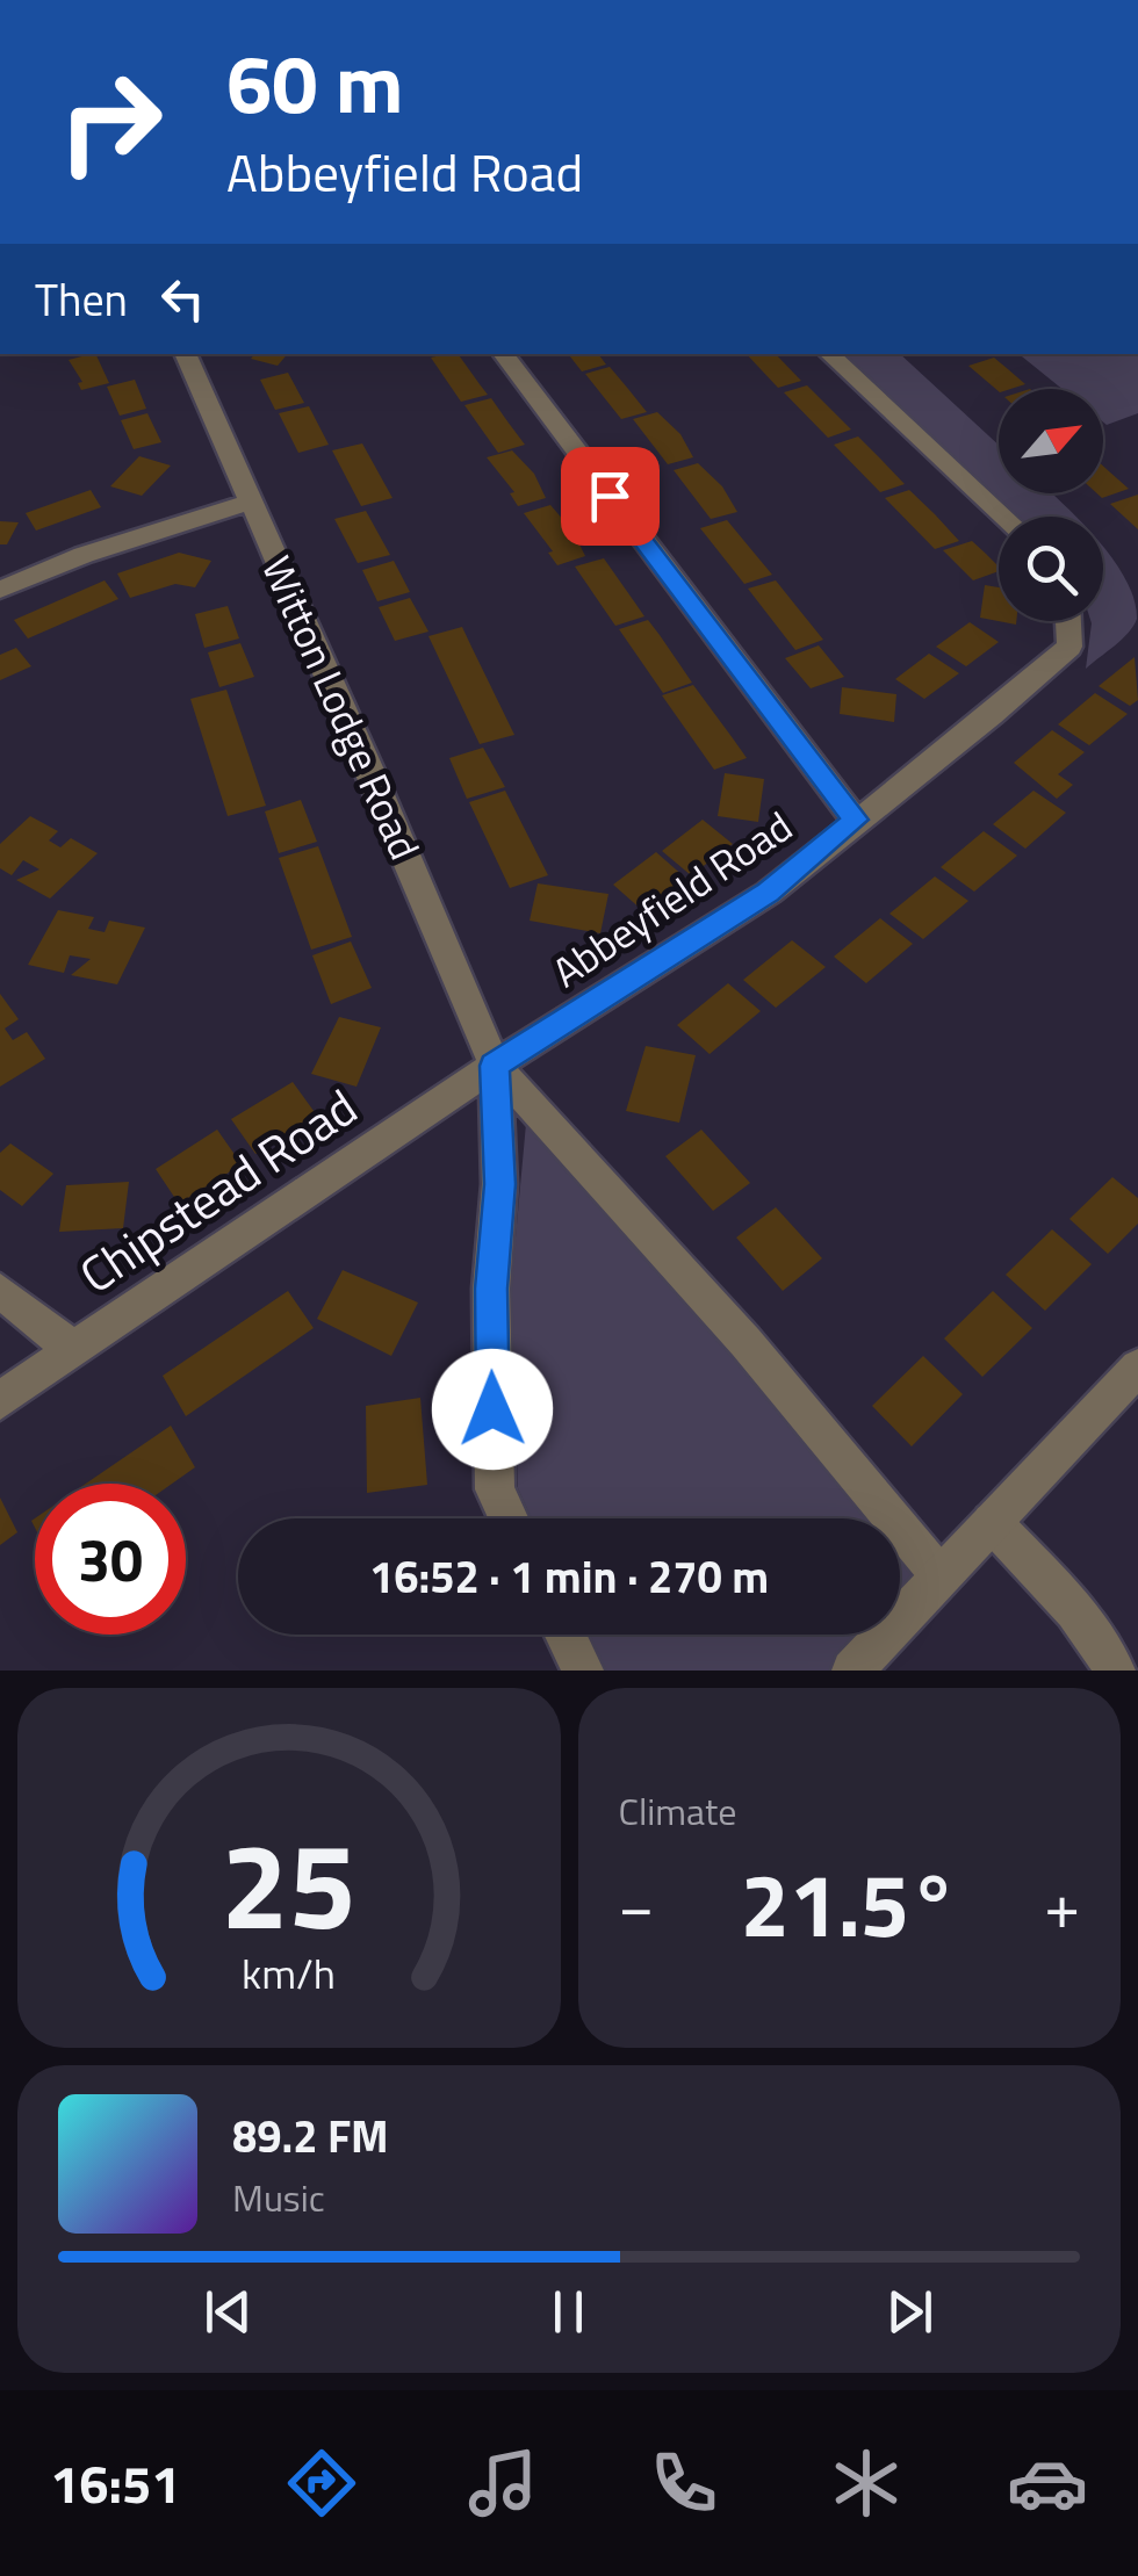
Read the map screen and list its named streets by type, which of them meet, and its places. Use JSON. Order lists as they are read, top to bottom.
{
  "streets": {
    "street": ["Witton Lodge Road", "Abbeyfield Road", "Chipstead Road"]
  },
  "crossings": [
    ["Witton Lodge Road", "Abbeyfield Road"],
    ["Witton Lodge Road", "Chipstead Road"],
    ["Abbeyfield Road", "Chipstead Road"]
  ],
  "north": "top right",
  "page": {
    "turn": ["60 m", "Abbeyfield Road"],
    "then": "Then",
    "limit": "30",
    "trip": "16:52 · 1 min · 270 m",
    "tile": "Climate",
    "heat": ["−", "21.5°", "+"],
    "song": ["89.2 FM", "Music"],
    "tabs": "16:51",
    "gauge": ["25", "km/h"]
  }
}
